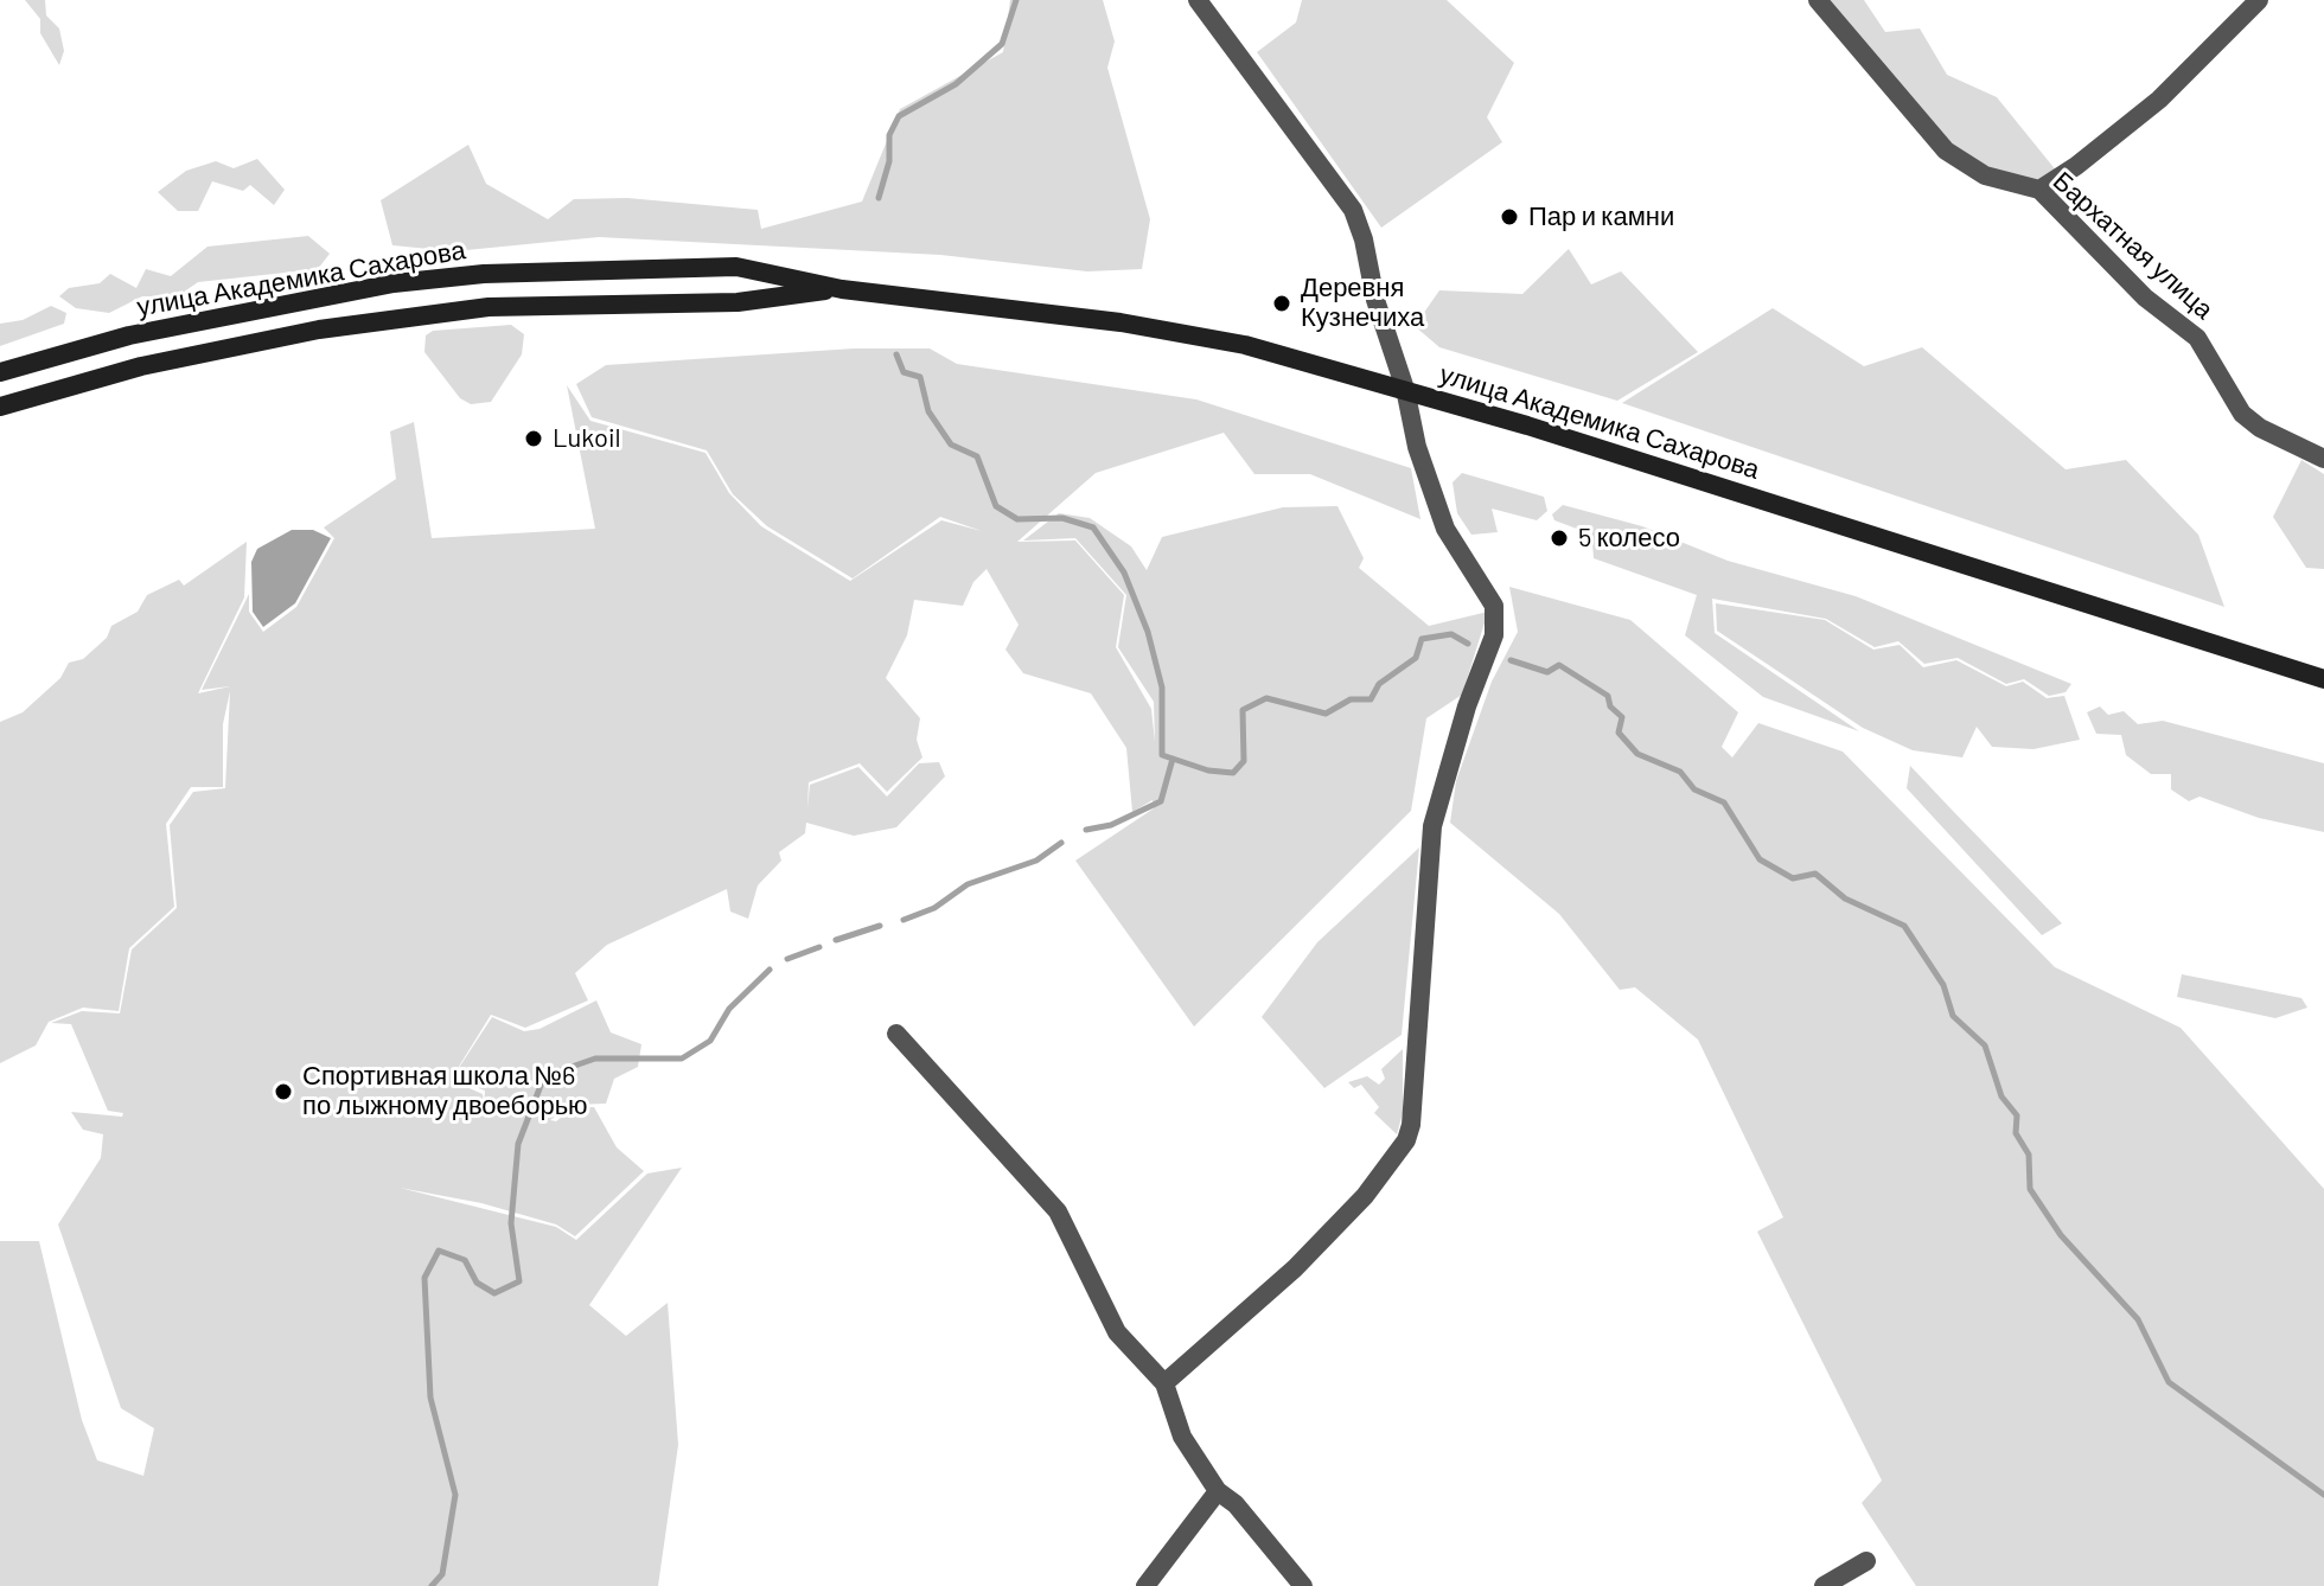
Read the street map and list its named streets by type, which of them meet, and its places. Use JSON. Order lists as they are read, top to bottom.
{
  "streets": {
    "main road": ["улица Академика Сахарова"],
    "street": ["Бархатная улица"]
  },
  "places": [
    "Пар и камни",
    "Деревня Кузнечиха",
    "Lukoil",
    "5 колесо",
    "Спортивная школа №6 по лыжному двоеборью"
  ]
}
